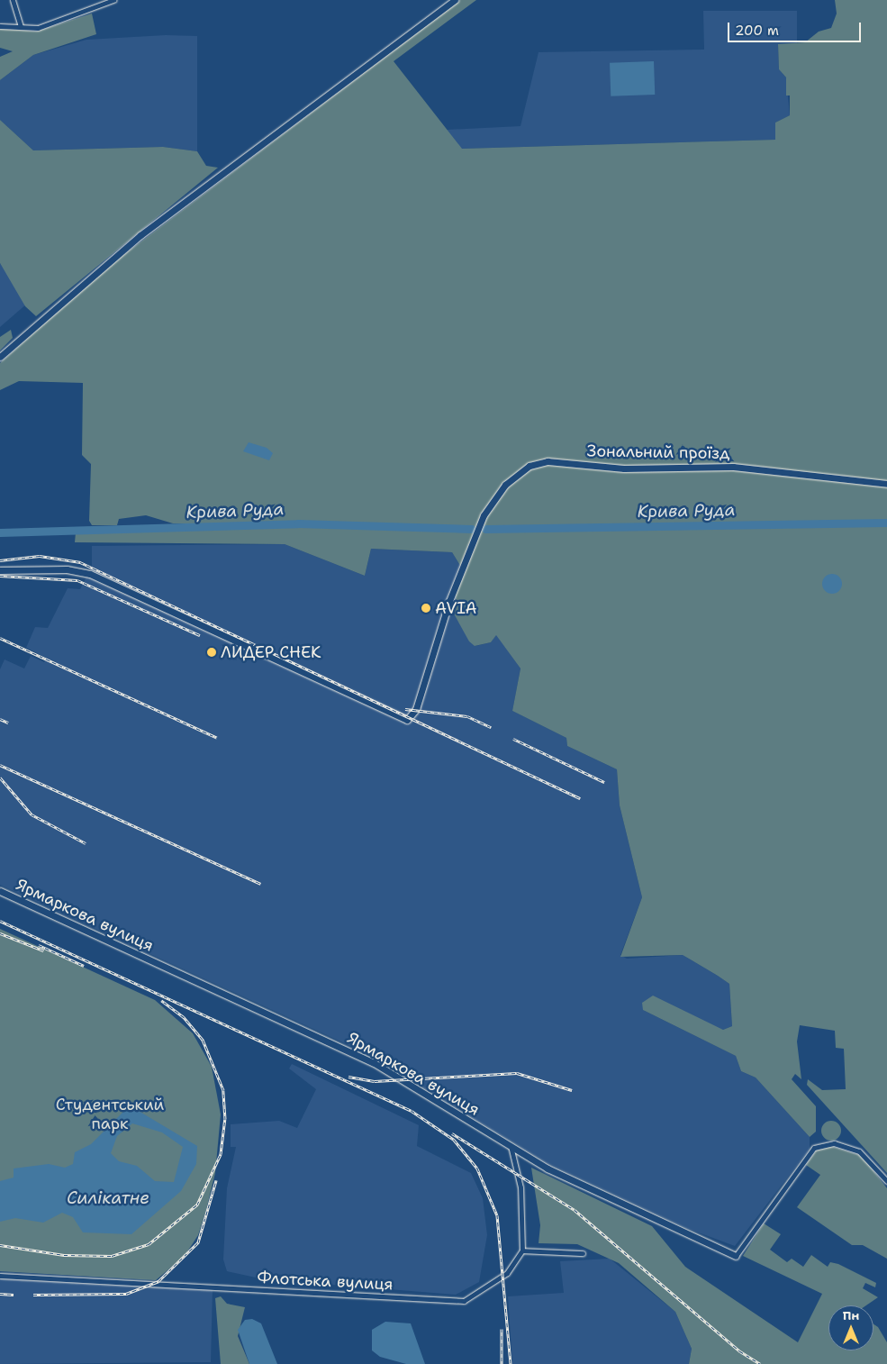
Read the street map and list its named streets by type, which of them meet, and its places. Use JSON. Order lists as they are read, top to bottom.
{
  "streets": {
    "street": ["Зональний проїзд", "Ярмаркова вулиця", "Флотська вулиця"]
  },
  "water": ["Крива Руда", "Силікатне"],
  "parks": ["Студентський парк"],
  "places": ["AVIA", "ЛИДЕР СНЕК"],
  "scale_bar": "200 m",
  "north": "top"
}
